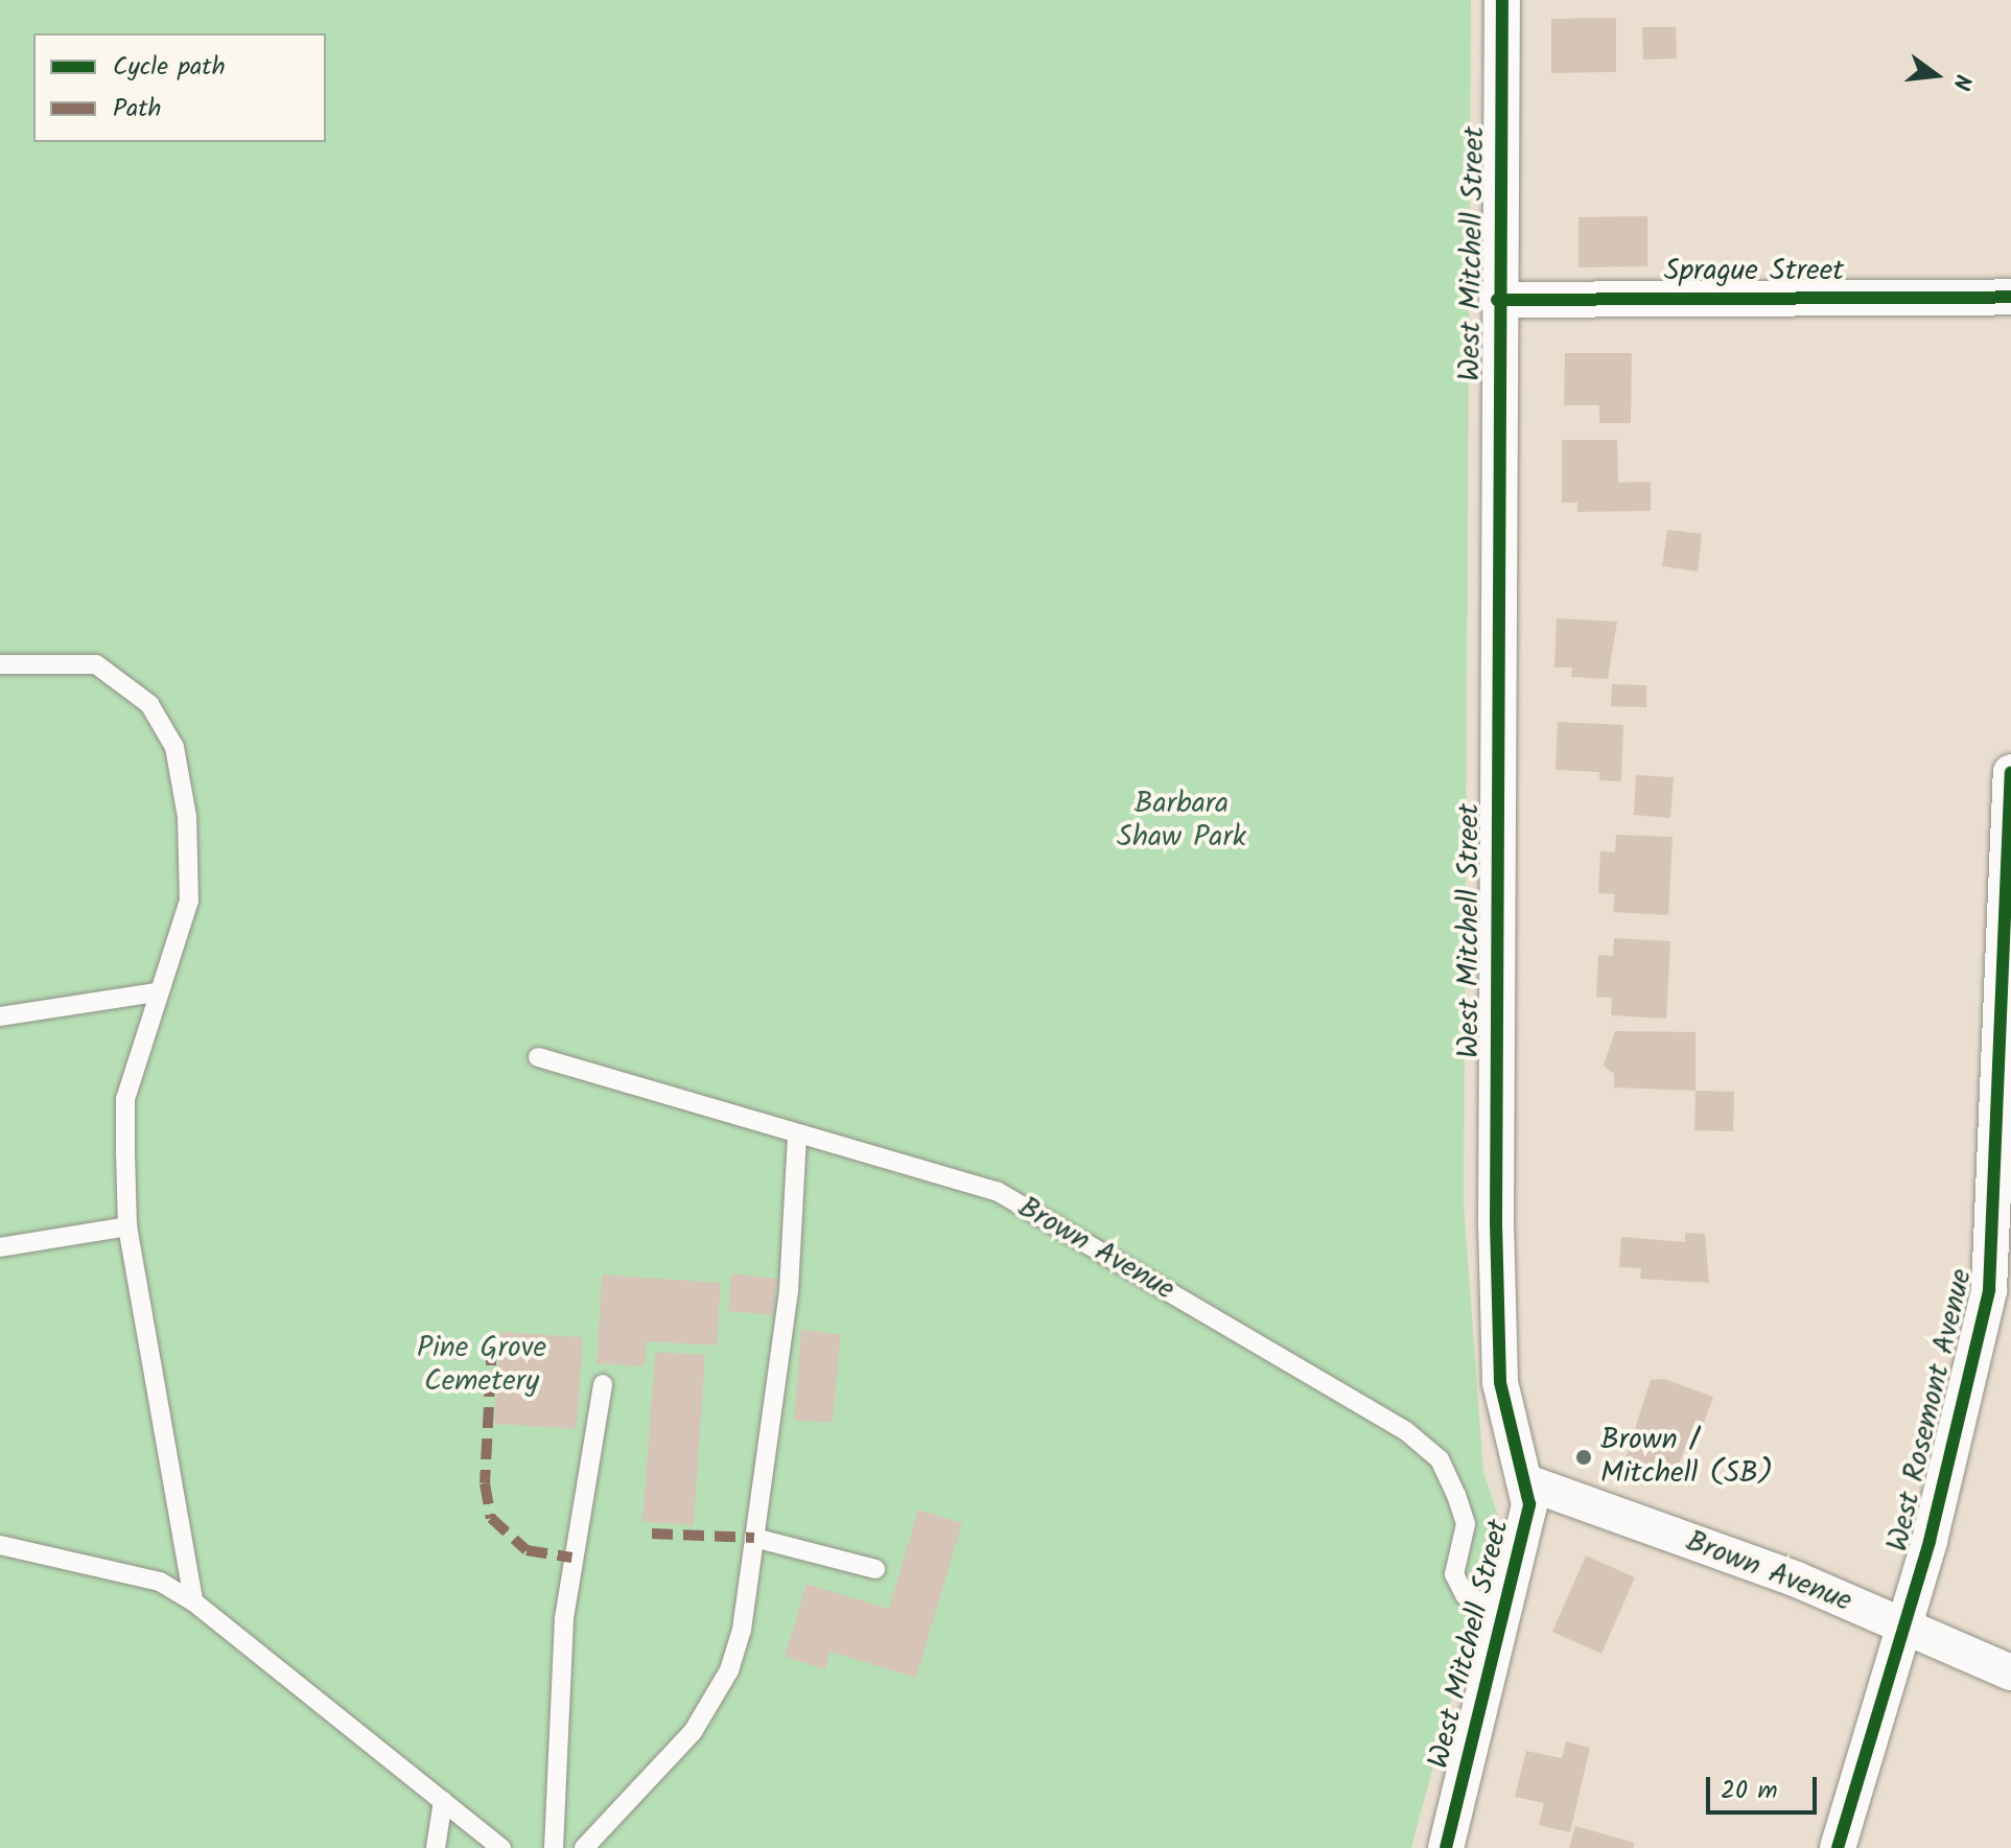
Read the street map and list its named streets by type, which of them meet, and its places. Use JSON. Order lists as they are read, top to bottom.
{
  "streets": {
    "street": [
      "West Mitchell Street",
      "Sprague Street",
      "Brown Avenue",
      "West Rosemont Avenue"
    ]
  },
  "crossings": [
    ["West Mitchell Street", "Sprague Street"],
    ["West Mitchell Street", "Brown Avenue"],
    ["Brown Avenue", "West Rosemont Avenue"]
  ],
  "parks": ["Barbara Shaw Park", "Pine Grove Cemetery"],
  "places": ["Brown / Mitchell (SB)"],
  "legend": ["Cycle path", "Path"],
  "scale_bar": "20 m",
  "north": "right"
}
